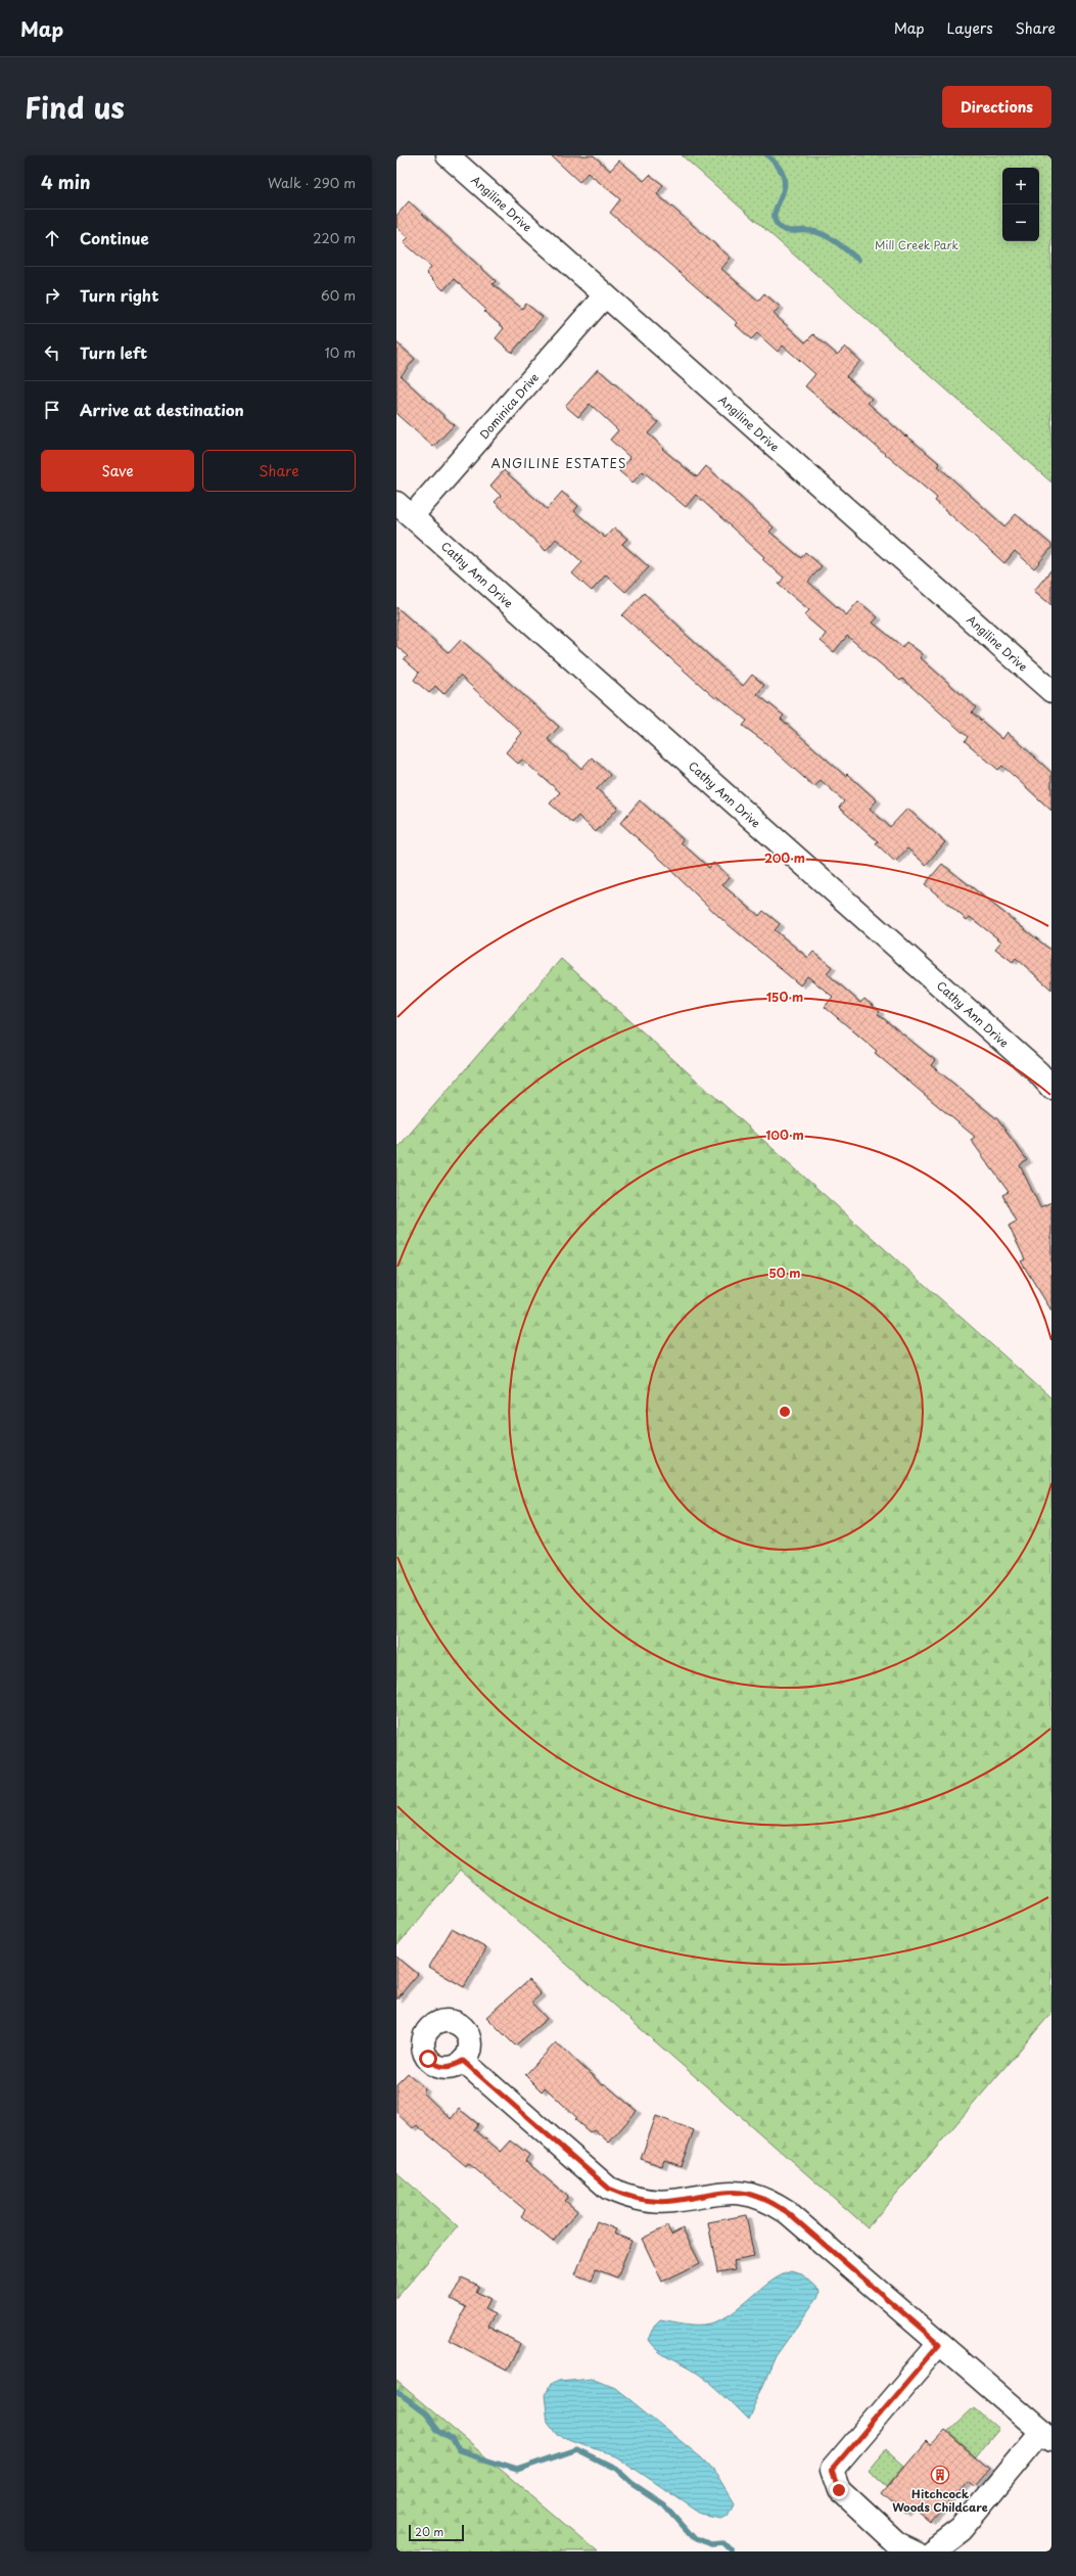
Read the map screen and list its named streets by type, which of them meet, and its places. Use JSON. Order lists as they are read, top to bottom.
{
  "streets": {
    "street": ["Angiline Drive", "Dominica Drive", "Cathy Ann Drive"]
  },
  "crossings": [
    ["Angiline Drive", "Dominica Drive"],
    ["Dominica Drive", "Cathy Ann Drive"]
  ],
  "districts": ["ANGILINE ESTATES"],
  "parks": ["Mill Creek Park"],
  "places": {
    "building": ["Hitchcock Woods Childcare"]
  },
  "scale_bar": "20 m",
  "page": {
    "header": "Map",
    "nav": ["Map", "Layers", "Share"],
    "title": "Find us",
    "buttons": [
      "Directions",
      ["Save", "Share"]
    ],
    "heading": ["4 min", "Walk · 290 m"],
    "map_buttons": ["+", "−"],
    "list": [
      ["Continue", "220 m"],
      ["Turn right", "60 m"],
      ["Turn left", "10 m"],
      "Arrive at destination"
    ],
    "scale": "20 m"
  },
  "rings": [
    "200 m",
    "150 m",
    "100 m",
    "50 m"
  ]
}
